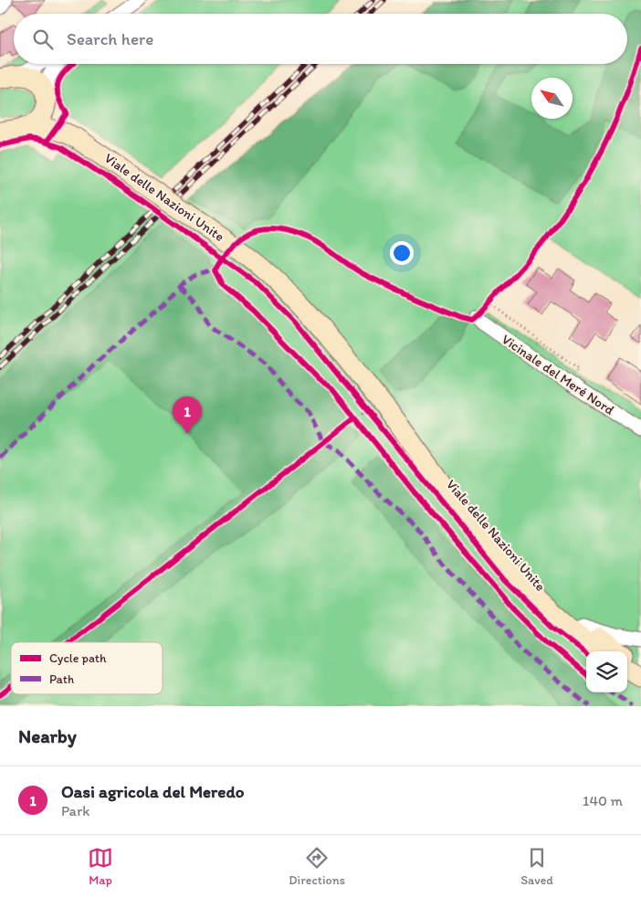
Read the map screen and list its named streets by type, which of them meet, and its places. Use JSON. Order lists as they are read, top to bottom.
{
  "streets": {
    "street": ["Viale delle Nazioni Unite", "Vicinale del Meré Nord"]
  },
  "legend": ["Cycle path", "Path"],
  "north": "top left",
  "page": {
    "search": "Search here",
    "pins": "1",
    "heading": "Nearby",
    "list": [
      {
        "mark": "1",
        "name": "Oasi agricola del Meredo",
        "note": "Park",
        "value": "140 m"
      }
    ],
    "nav": ["Map", "Directions", "Saved"]
  }
}
